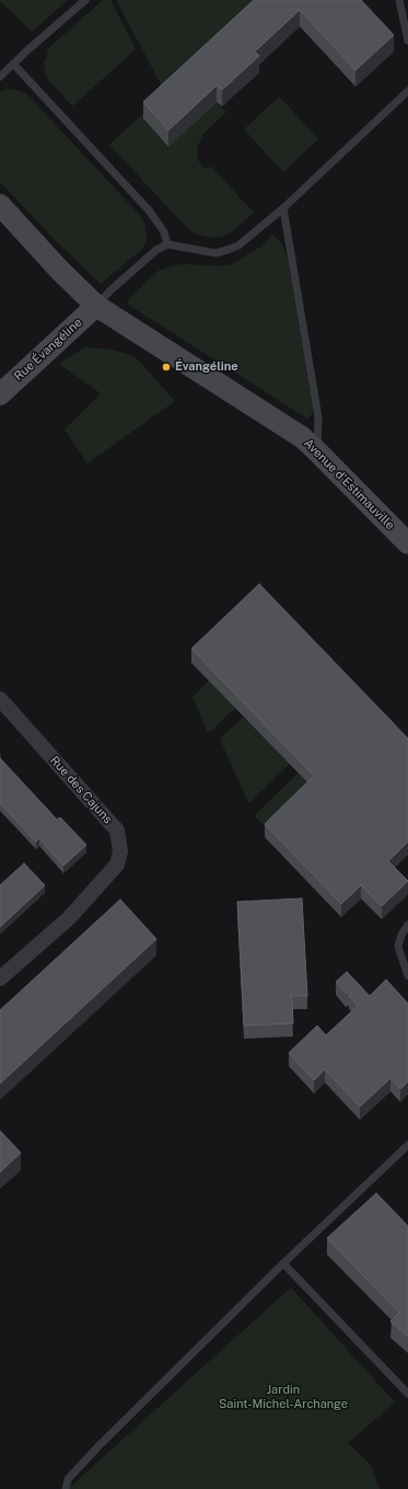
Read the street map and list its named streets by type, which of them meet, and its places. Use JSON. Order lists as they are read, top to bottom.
{
  "streets": {
    "main road": ["Rue Évangéline", "Avenue d'Estimauville"],
    "street": ["Rue des Cajuns"]
  },
  "crossings": [
    ["Rue Évangéline", "Avenue d'Estimauville"]
  ],
  "parks": ["Jardin Saint-Michel-Archange"],
  "places": ["Évangéline"]
}
